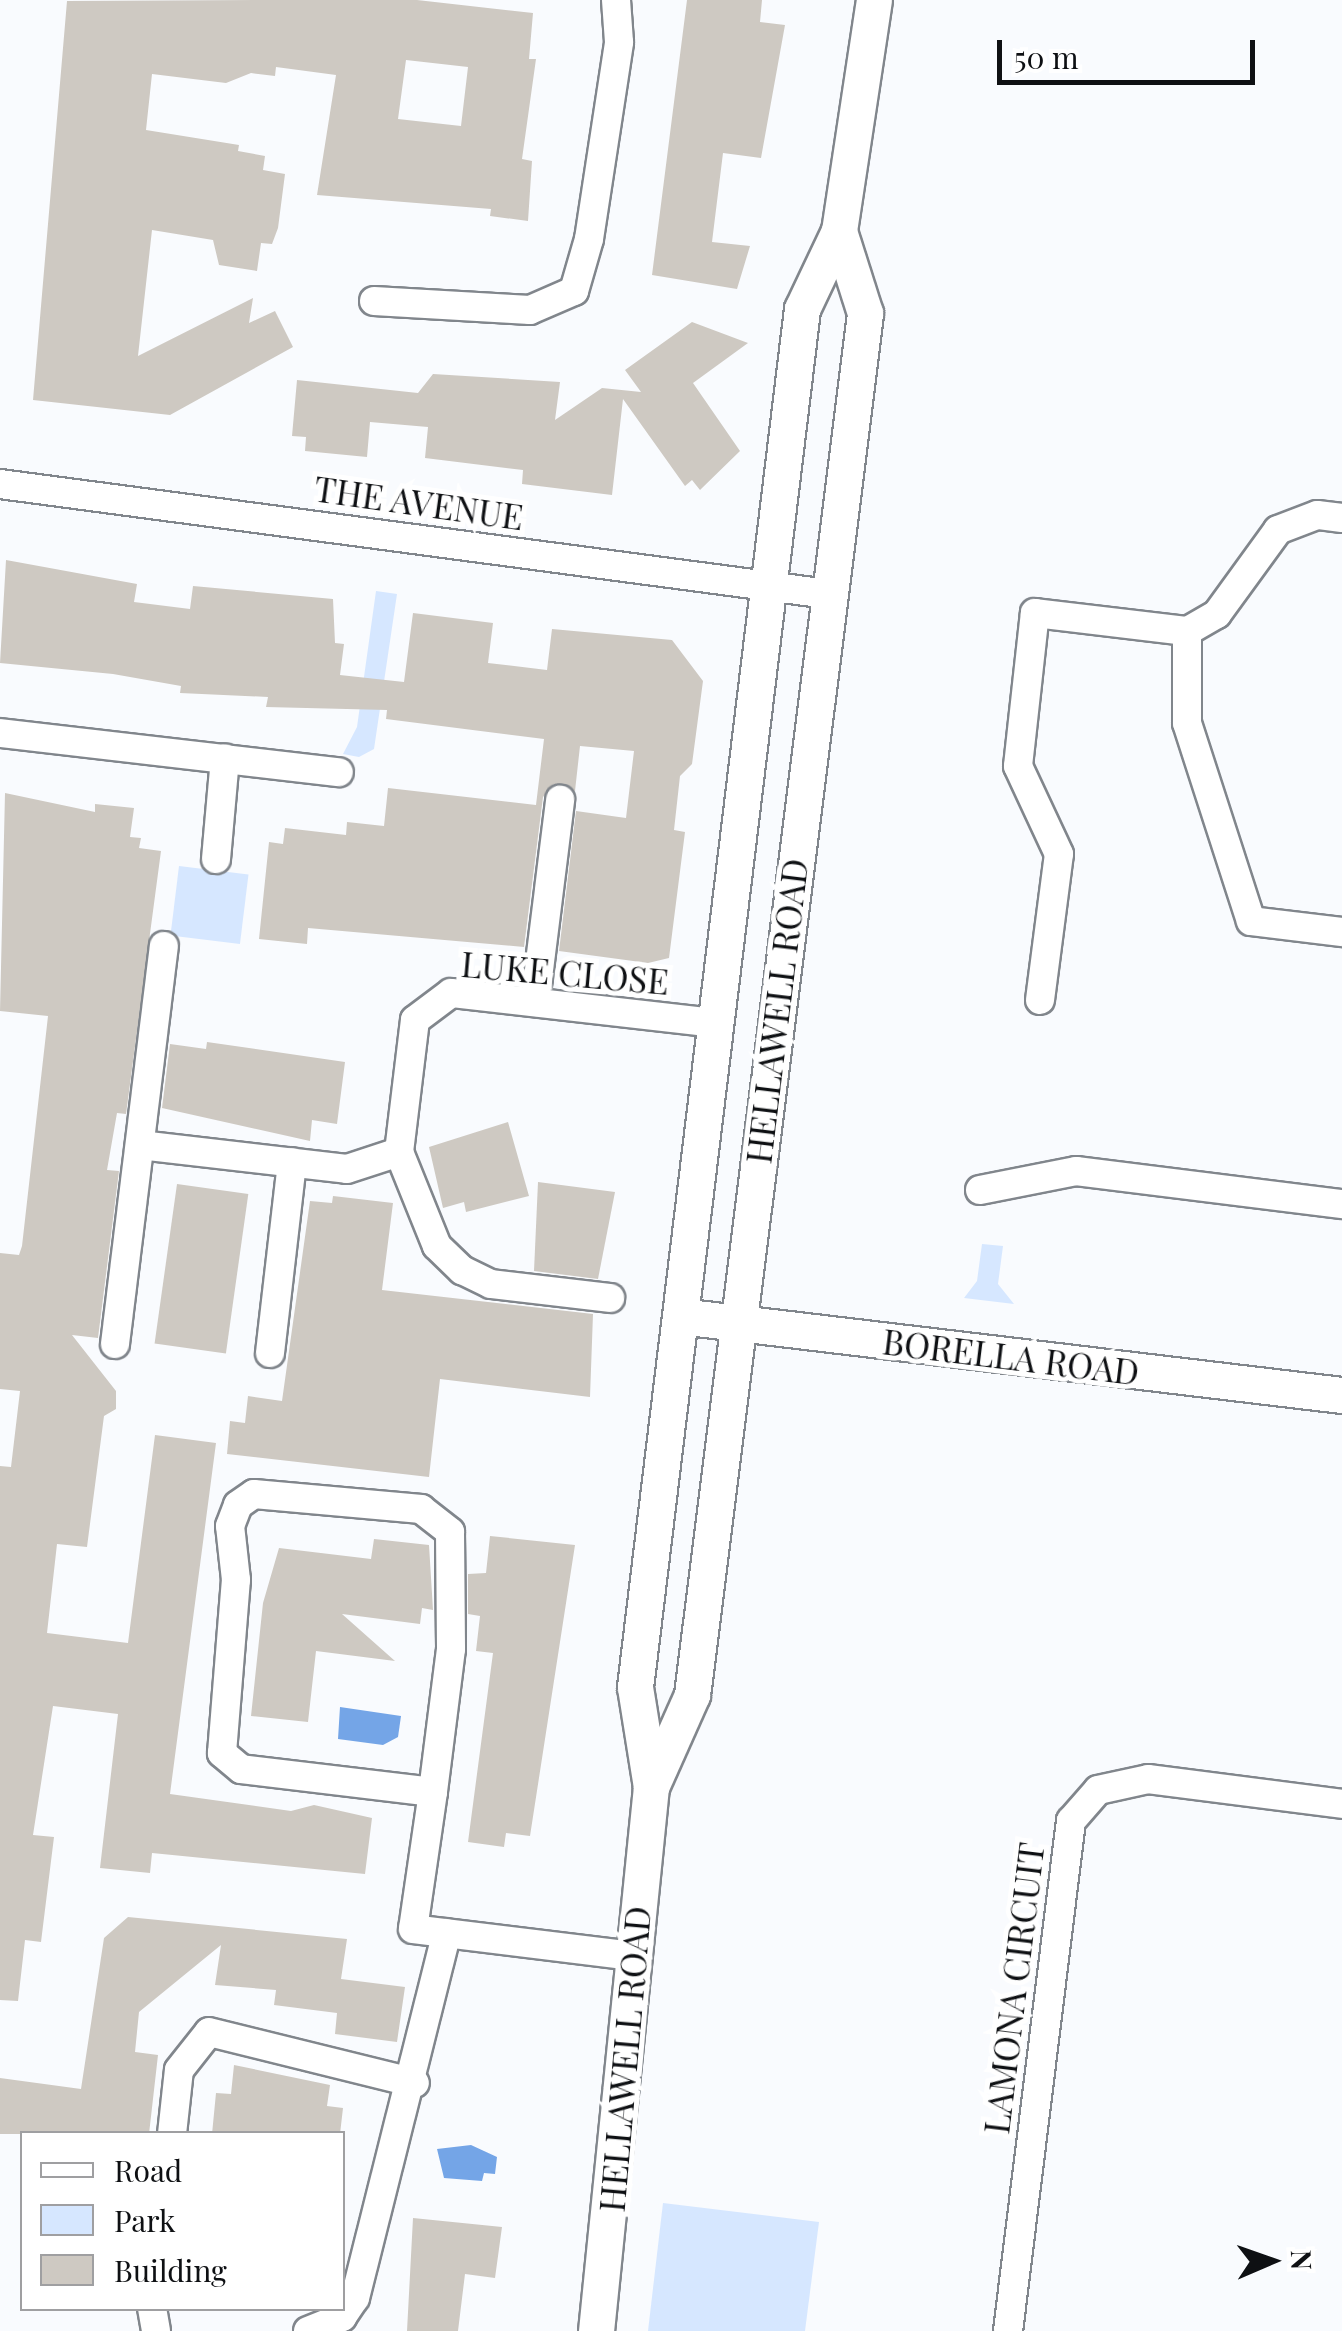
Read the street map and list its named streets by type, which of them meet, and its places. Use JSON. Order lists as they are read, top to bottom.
{
  "streets": {
    "street": [
      "THE AVENUE",
      "LUKE CLOSE",
      "HELLAWELL ROAD",
      "BORELLA ROAD",
      "LAMONA CIRCUIT"
    ]
  },
  "crossings": [
    ["THE AVENUE", "HELLAWELL ROAD"],
    ["LUKE CLOSE", "HELLAWELL ROAD"],
    ["HELLAWELL ROAD", "BORELLA ROAD"]
  ],
  "legend": ["Road", "Park", "Building"],
  "scale_bar": "50 m",
  "north": "right"
}
